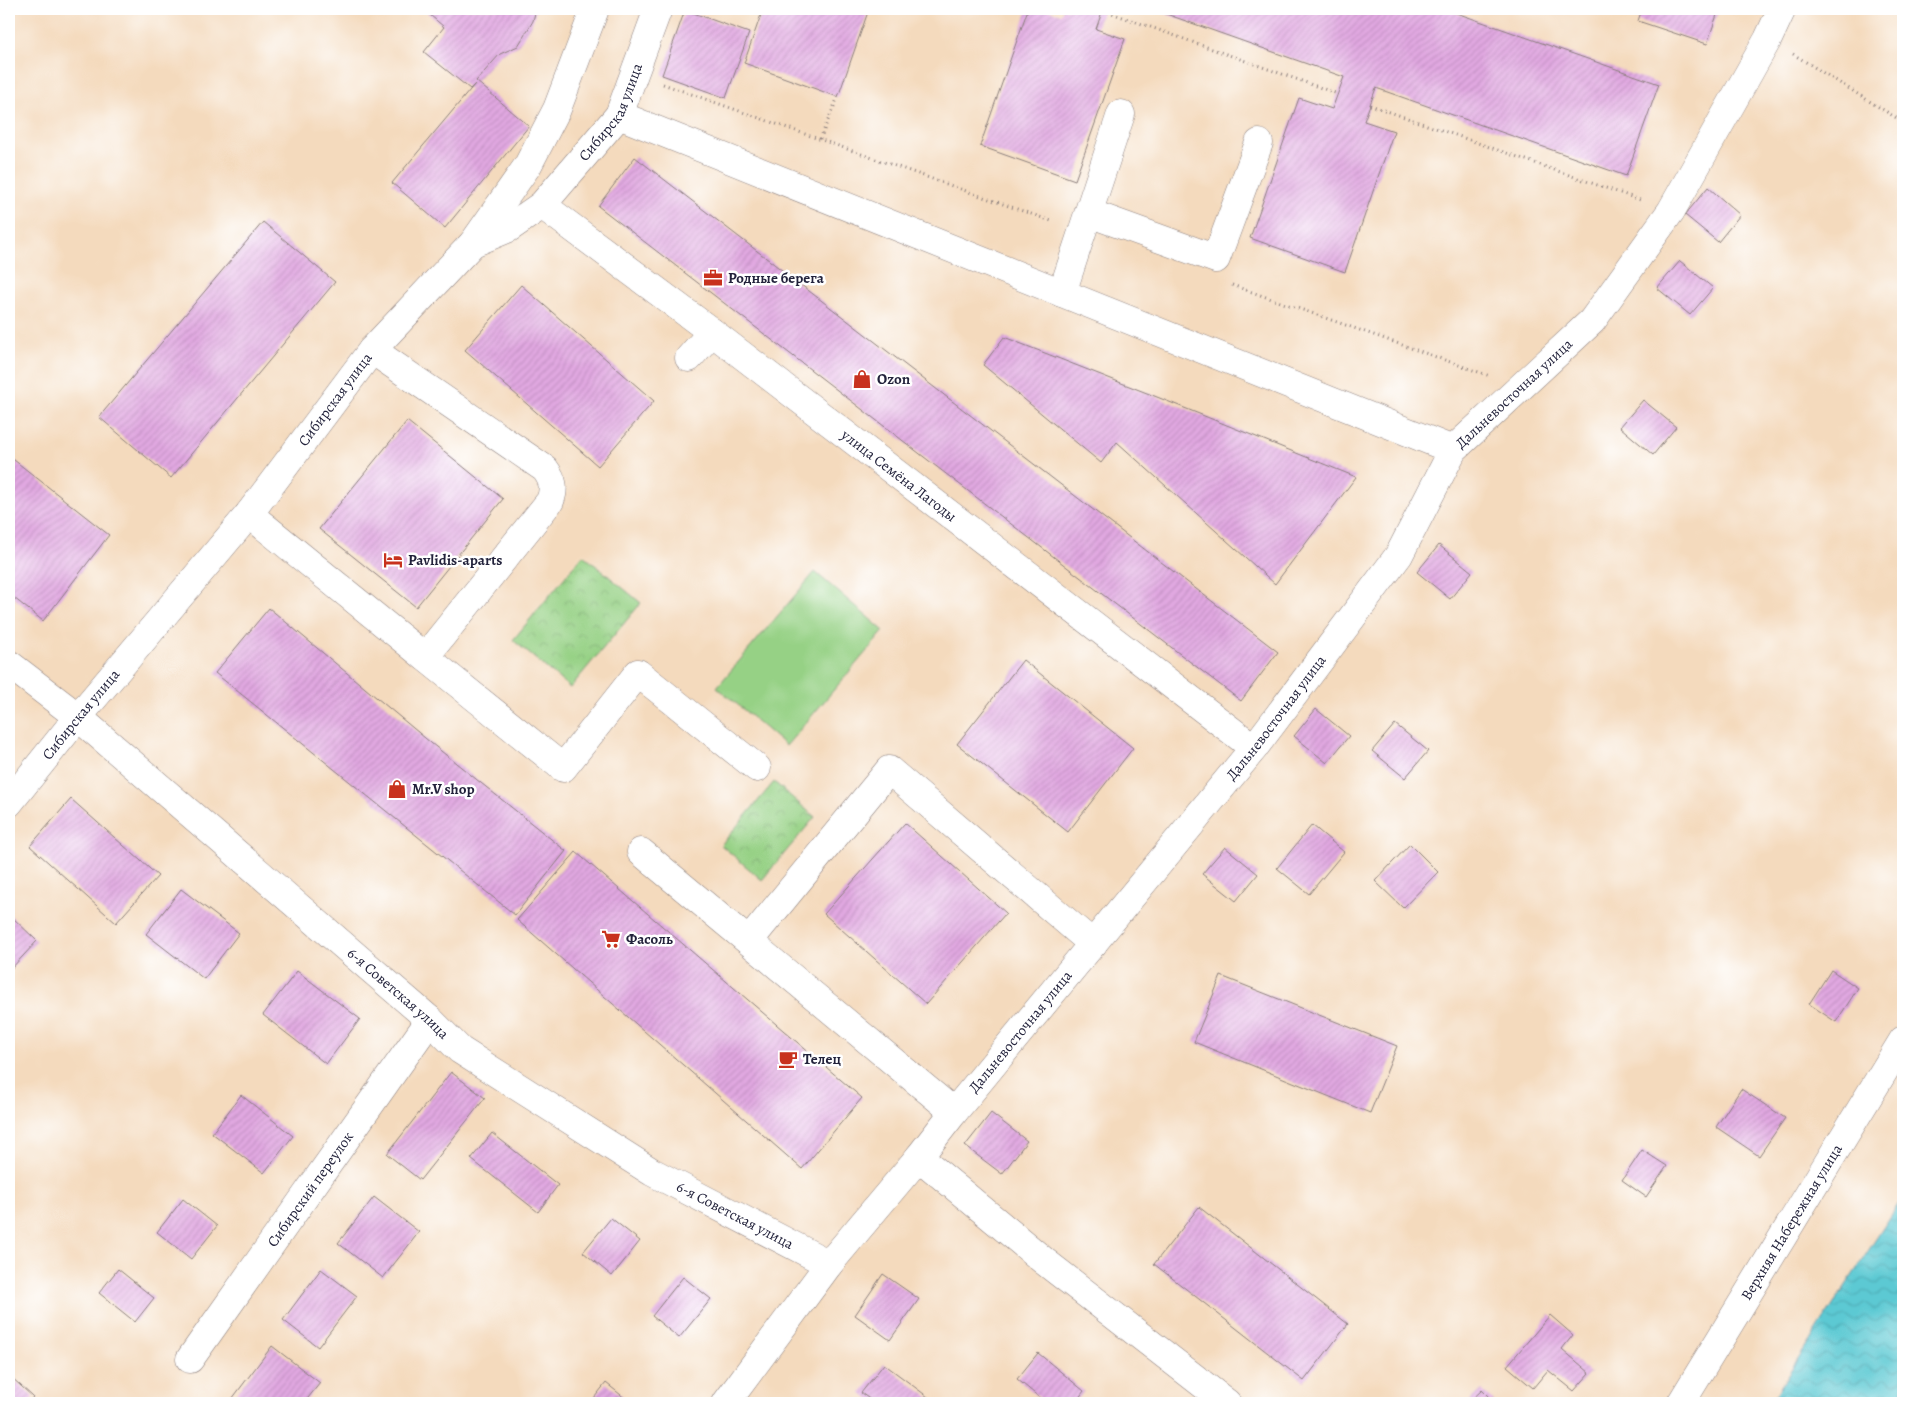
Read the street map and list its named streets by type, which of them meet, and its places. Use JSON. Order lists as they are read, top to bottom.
{
  "streets": {
    "street": [
      "Сибирская улица",
      "Дальневосточная улица",
      "улица Семёна Лагоды",
      "6-я Советская улица",
      "Сибирский переулок",
      "Верхняя Набережная улица"
    ]
  },
  "crossings": [
    ["Сибирская улица", "улица Семёна Лагоды"],
    ["Сибирская улица", "6-я Советская улица"],
    ["Дальневосточная улица", "улица Семёна Лагоды"],
    ["Дальневосточная улица", "6-я Советская улица"],
    ["6-я Советская улица", "Сибирский переулок"]
  ],
  "places": {
    "office": ["Родные берега"],
    "shop": ["Ozon", "Mr.V shop"],
    "hotel": ["Pavlidis-aparts"],
    "supermarket": ["Фасоль"],
    "cafe": ["Телец"]
  }
}
